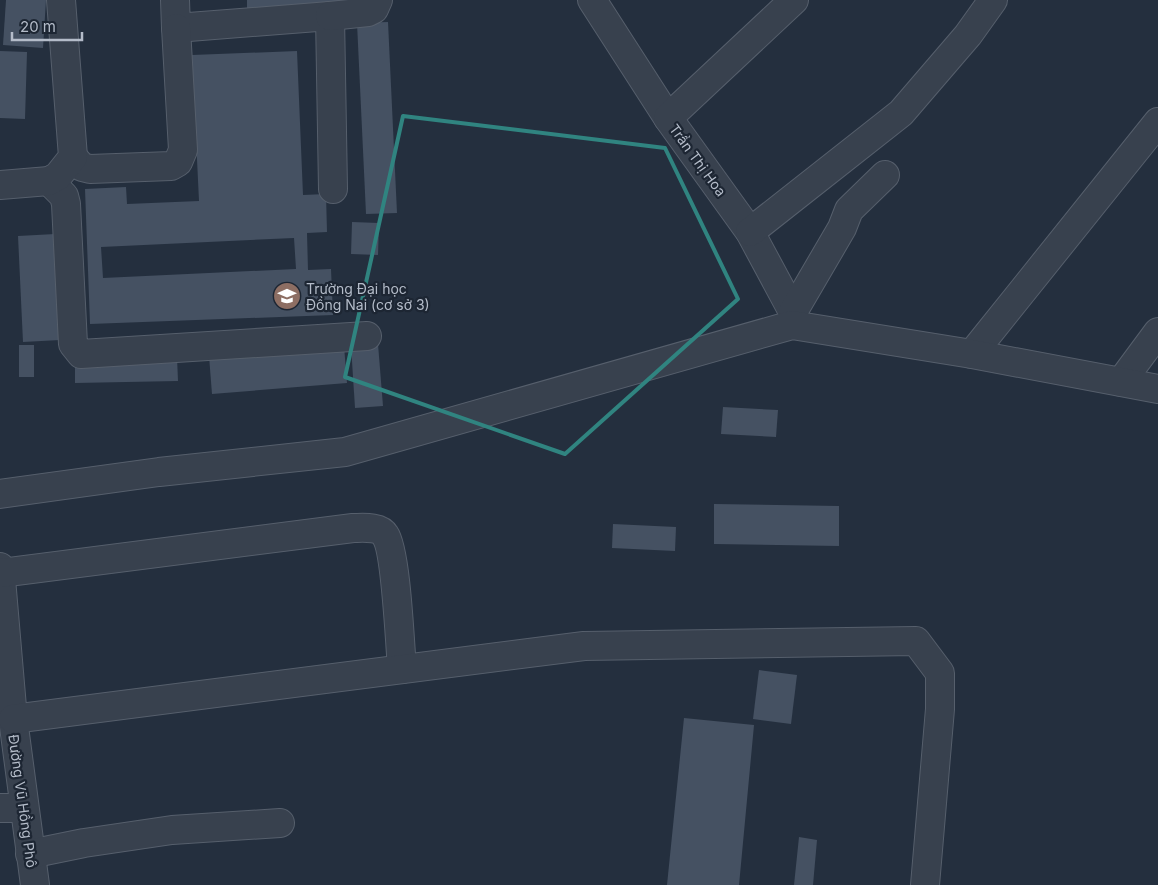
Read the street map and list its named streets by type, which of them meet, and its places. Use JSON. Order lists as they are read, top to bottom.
{
  "streets": {
    "street": ["Trần Thị Hoa", "Đường Vũ Hồng Phô"]
  },
  "places": {
    "school or university": ["Trường Đại học Đồng Nai (cơ sở 3)"]
  },
  "scale_bar": "20 m"
}
